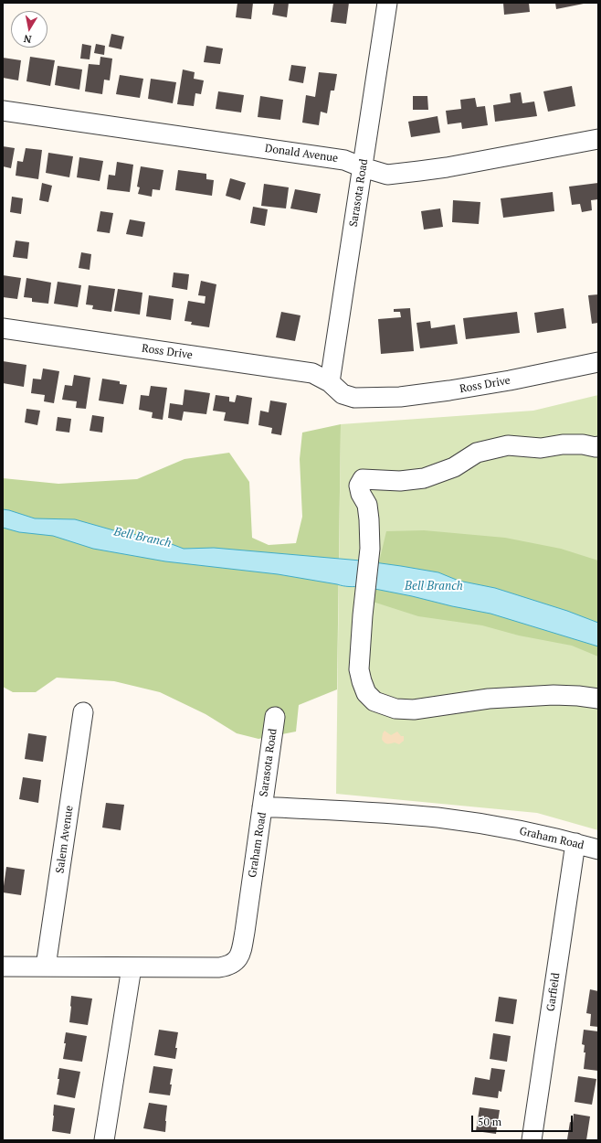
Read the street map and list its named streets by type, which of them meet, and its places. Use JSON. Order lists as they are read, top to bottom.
{
  "streets": {
    "street": [
      "Donald Avenue",
      "Sarasota Road",
      "Ross Drive",
      "Graham Road",
      "Salem Avenue",
      "Garfield"
    ]
  },
  "crossings": [
    ["Donald Avenue", "Sarasota Road"],
    ["Sarasota Road", "Ross Drive"],
    ["Sarasota Road", "Graham Road"],
    ["Graham Road", "Salem Avenue"],
    ["Graham Road", "Garfield"]
  ],
  "water": ["Bell Branch"],
  "scale_bar": "50 m",
  "north": "bottom"
}
